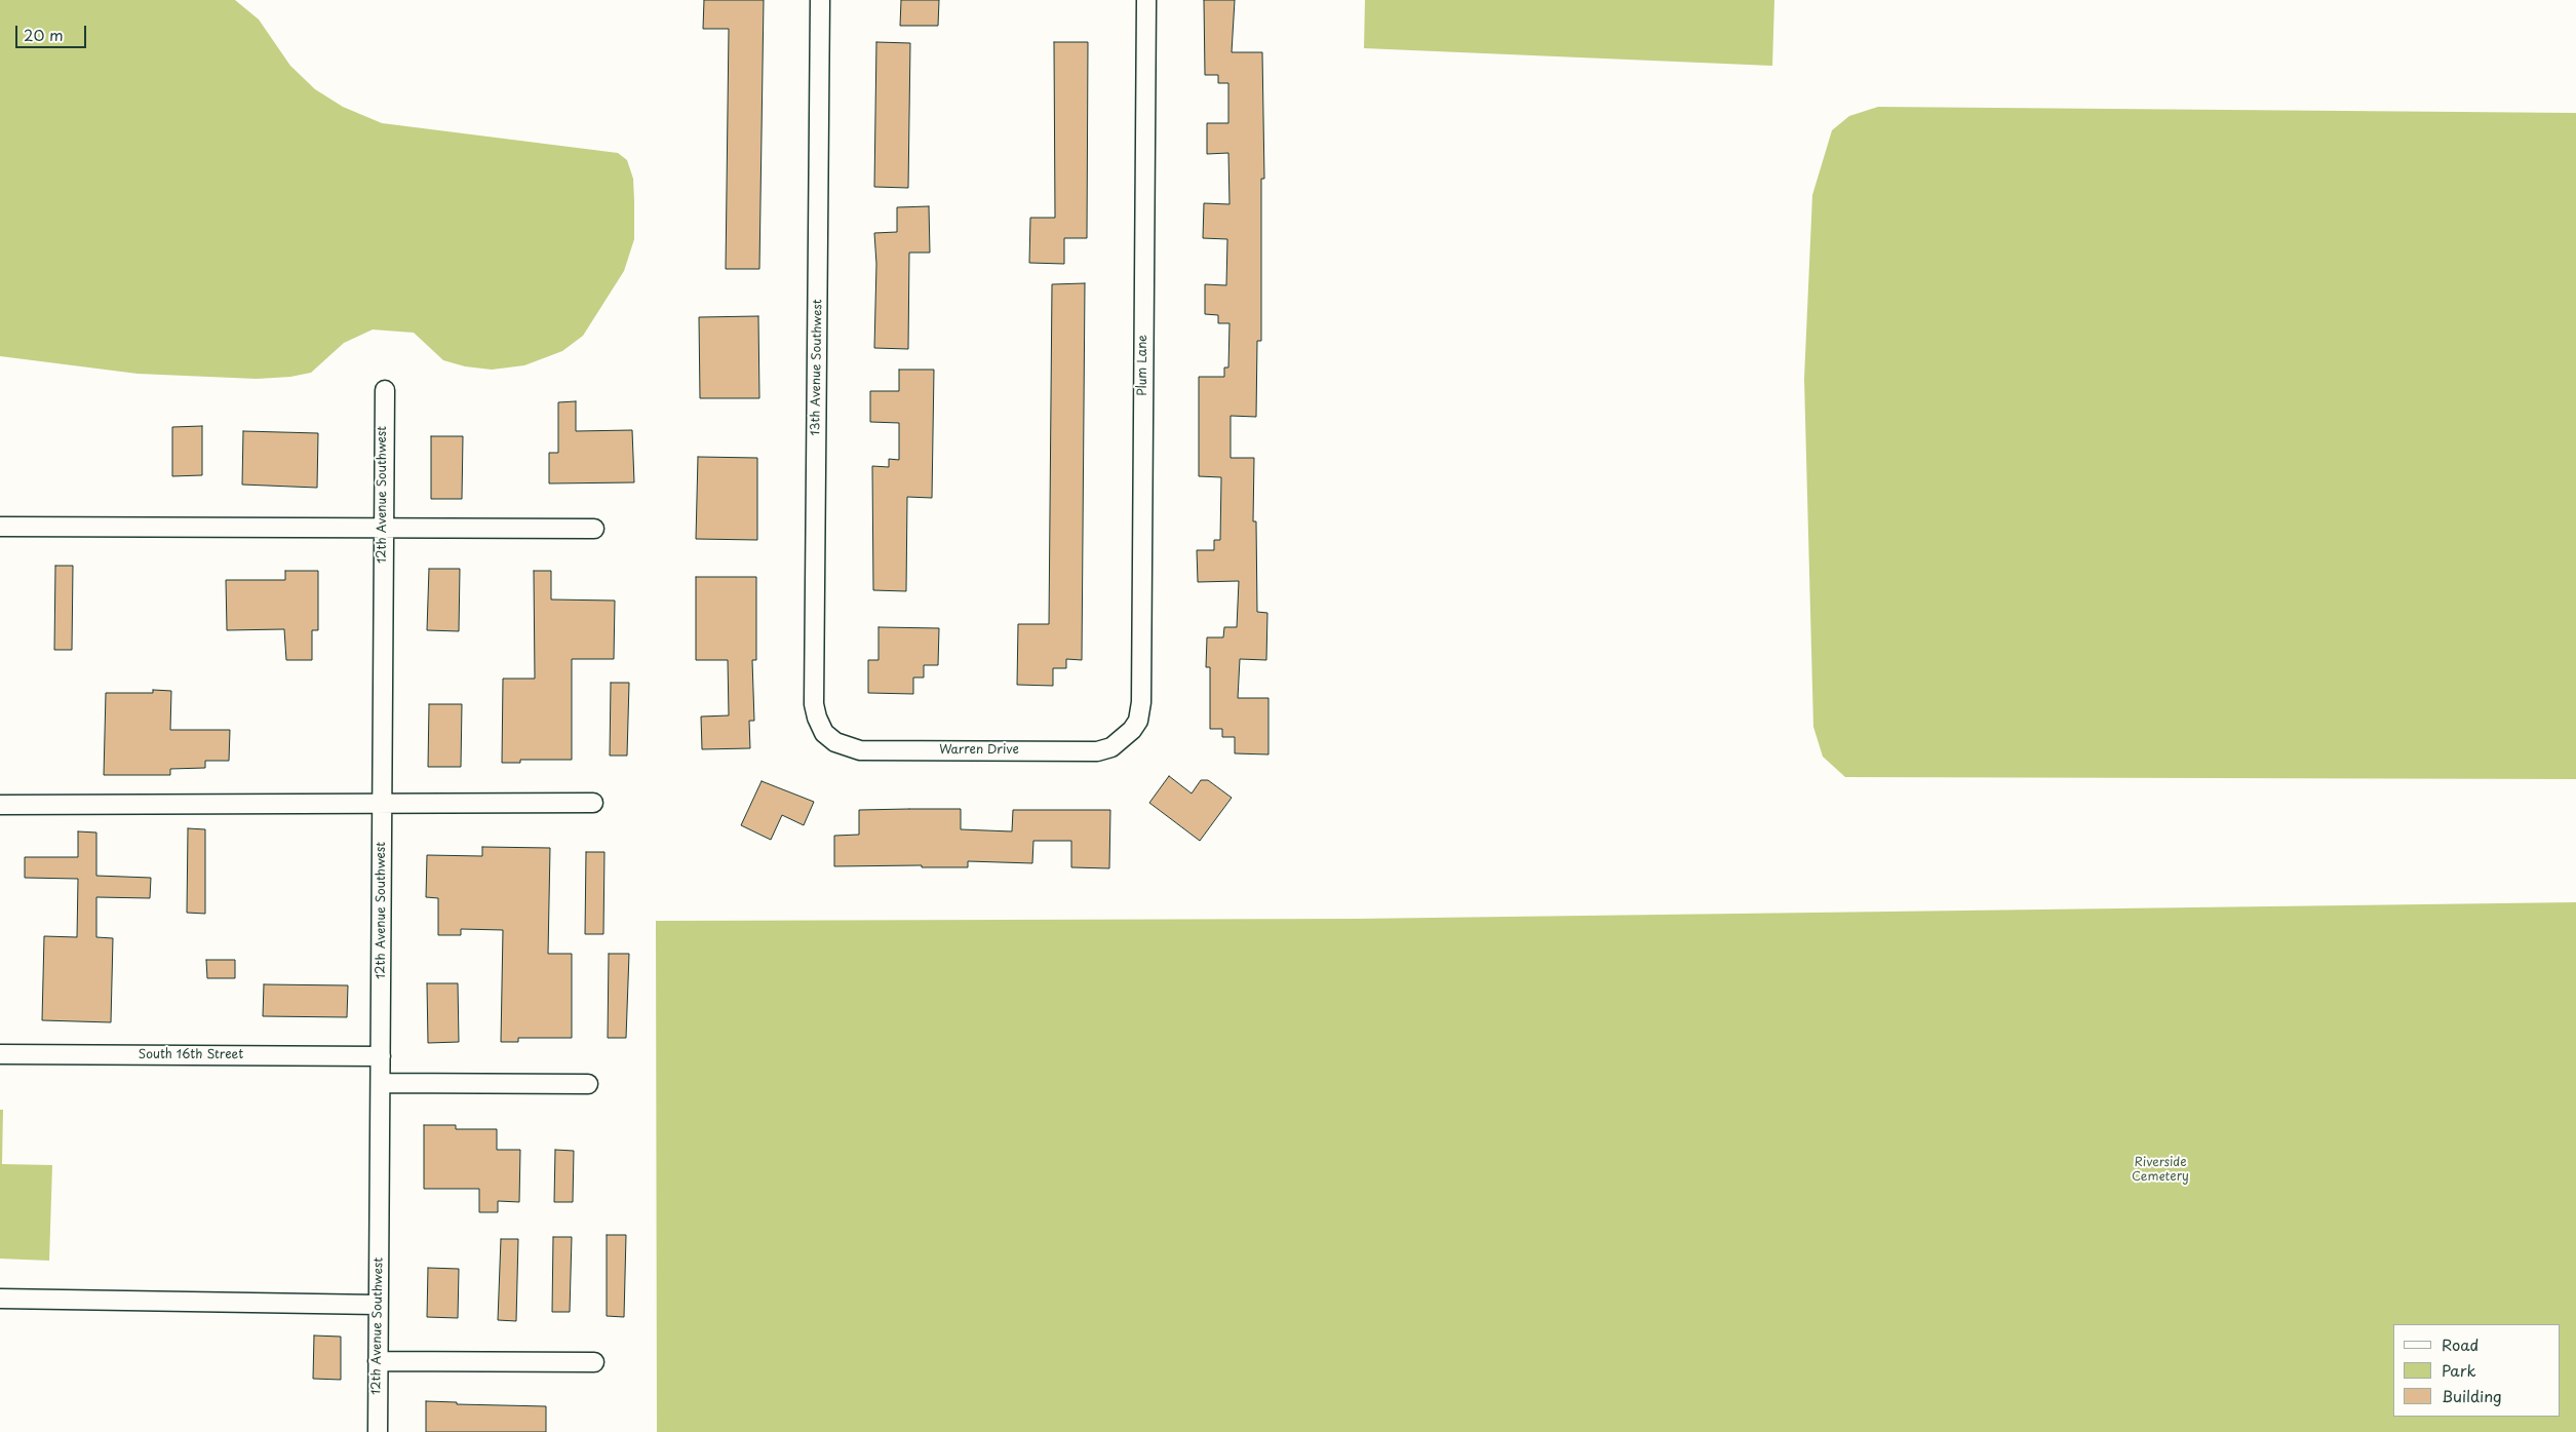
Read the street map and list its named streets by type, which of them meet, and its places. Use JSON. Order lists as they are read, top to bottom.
{
  "streets": {
    "street": [
      "Plum Lane",
      "13th Avenue Southwest",
      "12th Avenue Southwest",
      "Warren Drive",
      "South 16th Street"
    ]
  },
  "crossings": [
    ["Plum Lane", "Warren Drive"],
    ["13th Avenue Southwest", "Warren Drive"],
    ["12th Avenue Southwest", "South 16th Street"]
  ],
  "parks": ["Riverside Cemetery"],
  "legend": ["Road", "Park", "Building"],
  "scale_bar": "20 m"
}
